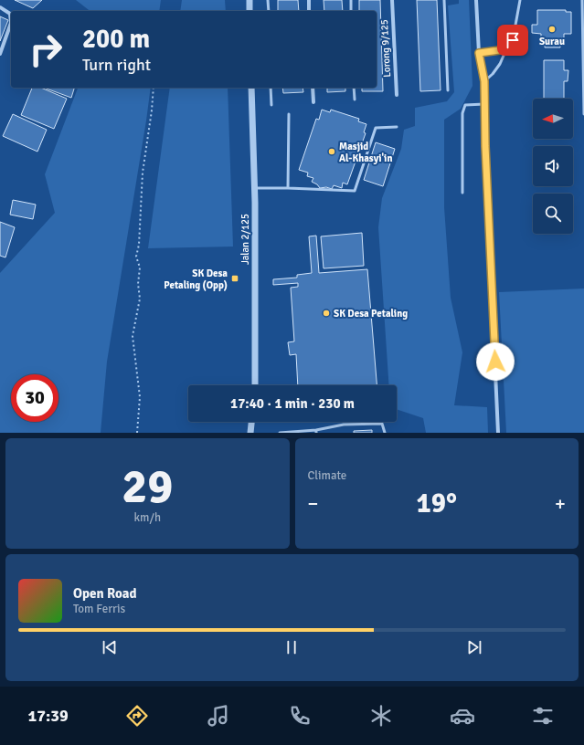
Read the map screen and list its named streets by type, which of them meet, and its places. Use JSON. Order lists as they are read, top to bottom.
{
  "streets": {
    "street": ["Lorong 9/125", "Jalan 2/125"]
  },
  "places": {
    "other": ["Surau", "Masjid Al-Khasyi'in", "SK Desa Petaling"],
    "transit": ["SK Desa Petaling (Opp)"]
  },
  "north": "left",
  "page": {
    "turn": ["200 m", "Turn right"],
    "limit": "30",
    "trip": "17:40 · 1 min · 230 m",
    "tile": [
      ["29", "km/h"],
      "Climate"
    ],
    "heat": ["−", "19°", "+"],
    "song": ["Open Road", "Tom Ferris"],
    "tabs": "17:39"
  }
}
